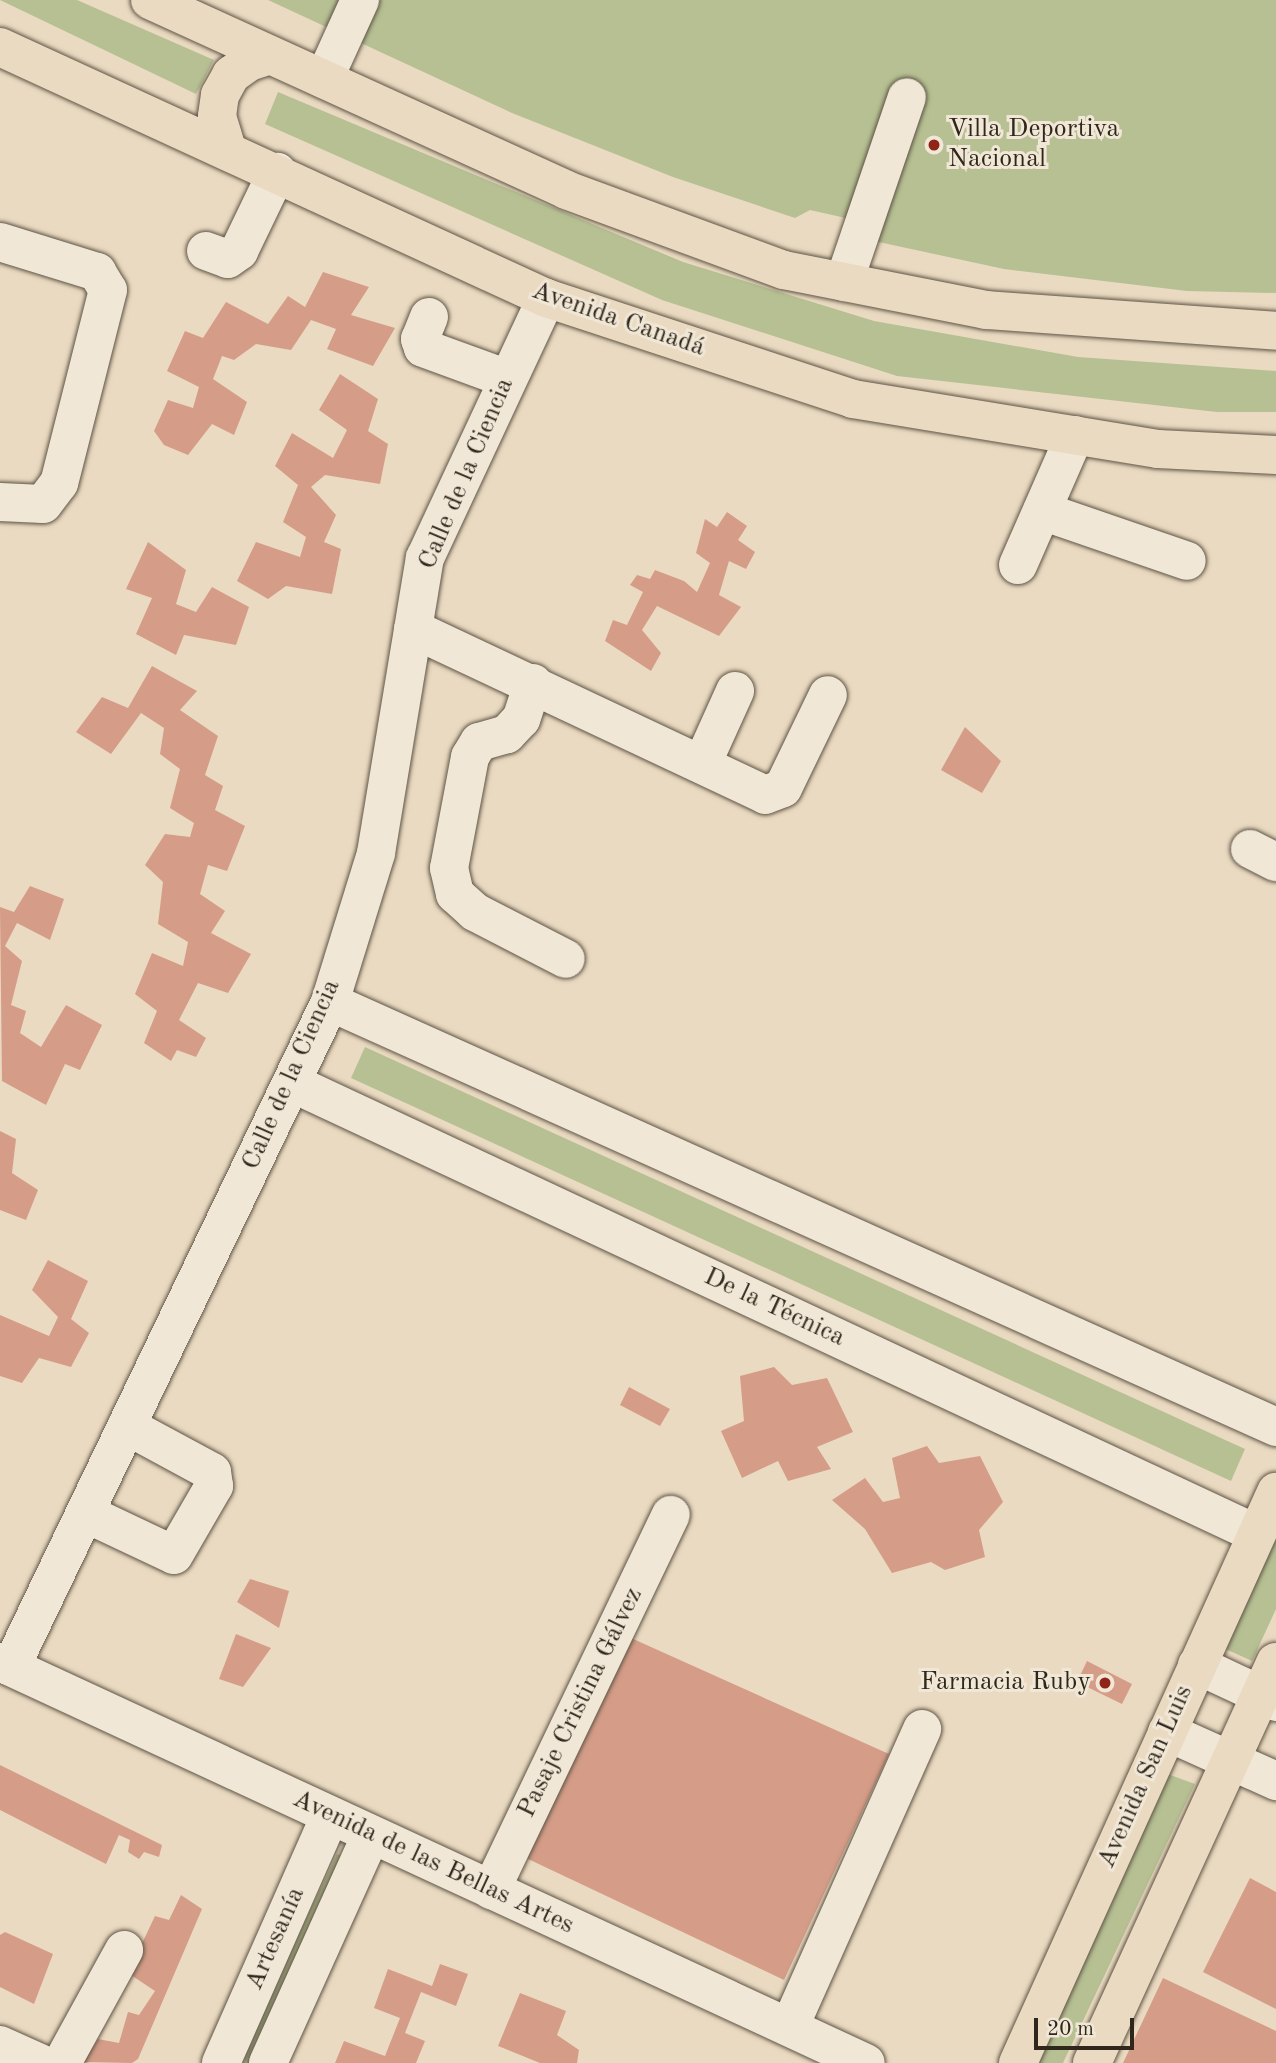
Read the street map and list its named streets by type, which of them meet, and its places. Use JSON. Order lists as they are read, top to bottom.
{
  "streets": {
    "main road": ["Avenida Canadá", "Avenida San Luis"],
    "street": [
      "Calle de la Ciencia",
      "De la Técnica",
      "Pasaje Cristina Gálvez",
      "Avenida de las Bellas Artes",
      "Artesanía"
    ]
  },
  "crossings": [
    ["Avenida Canadá", "Calle de la Ciencia"],
    ["Calle de la Ciencia", "De la Técnica"],
    ["Calle de la Ciencia", "Avenida de las Bellas Artes"],
    ["De la Técnica", "Avenida San Luis"],
    ["Pasaje Cristina Gálvez", "Avenida de las Bellas Artes"],
    ["Avenida de las Bellas Artes", "Artesanía"]
  ],
  "places": ["Villa Deportiva Nacional", "Farmacia Ruby"],
  "scale_bar": "20 m"
}
